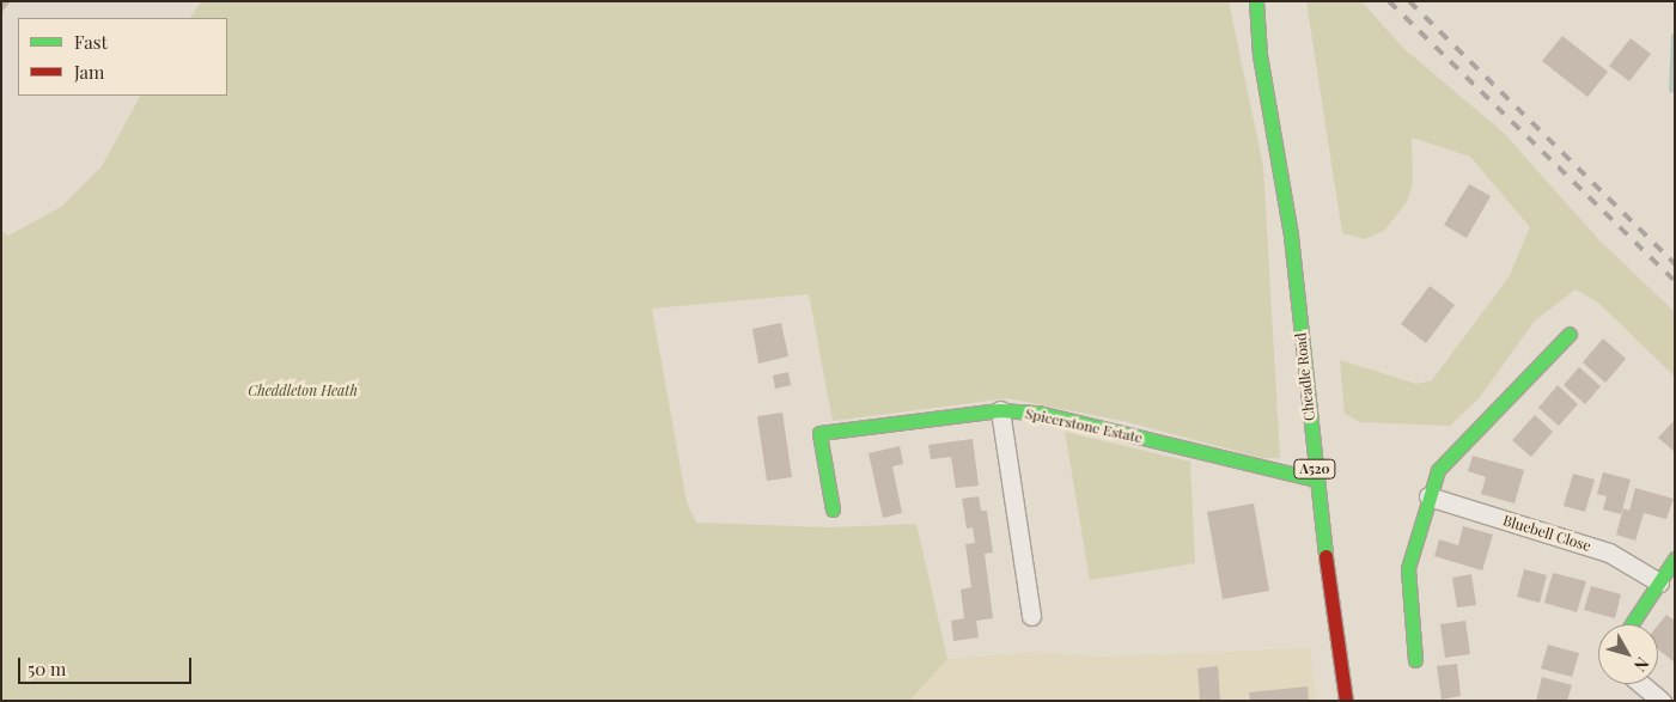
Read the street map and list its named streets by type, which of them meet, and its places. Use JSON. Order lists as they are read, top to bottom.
{
  "streets": {
    "main road": ["Cheadle Road", "Spicerstone Estate", "A520"],
    "street": ["Bluebell Close"]
  },
  "crossings": [
    ["Cheadle Road", "Spicerstone Estate"]
  ],
  "parks": ["Cheddleton Heath"],
  "legend": ["Fast", "Jam"],
  "scale_bar": "50 m",
  "north": "bottom right"
}
